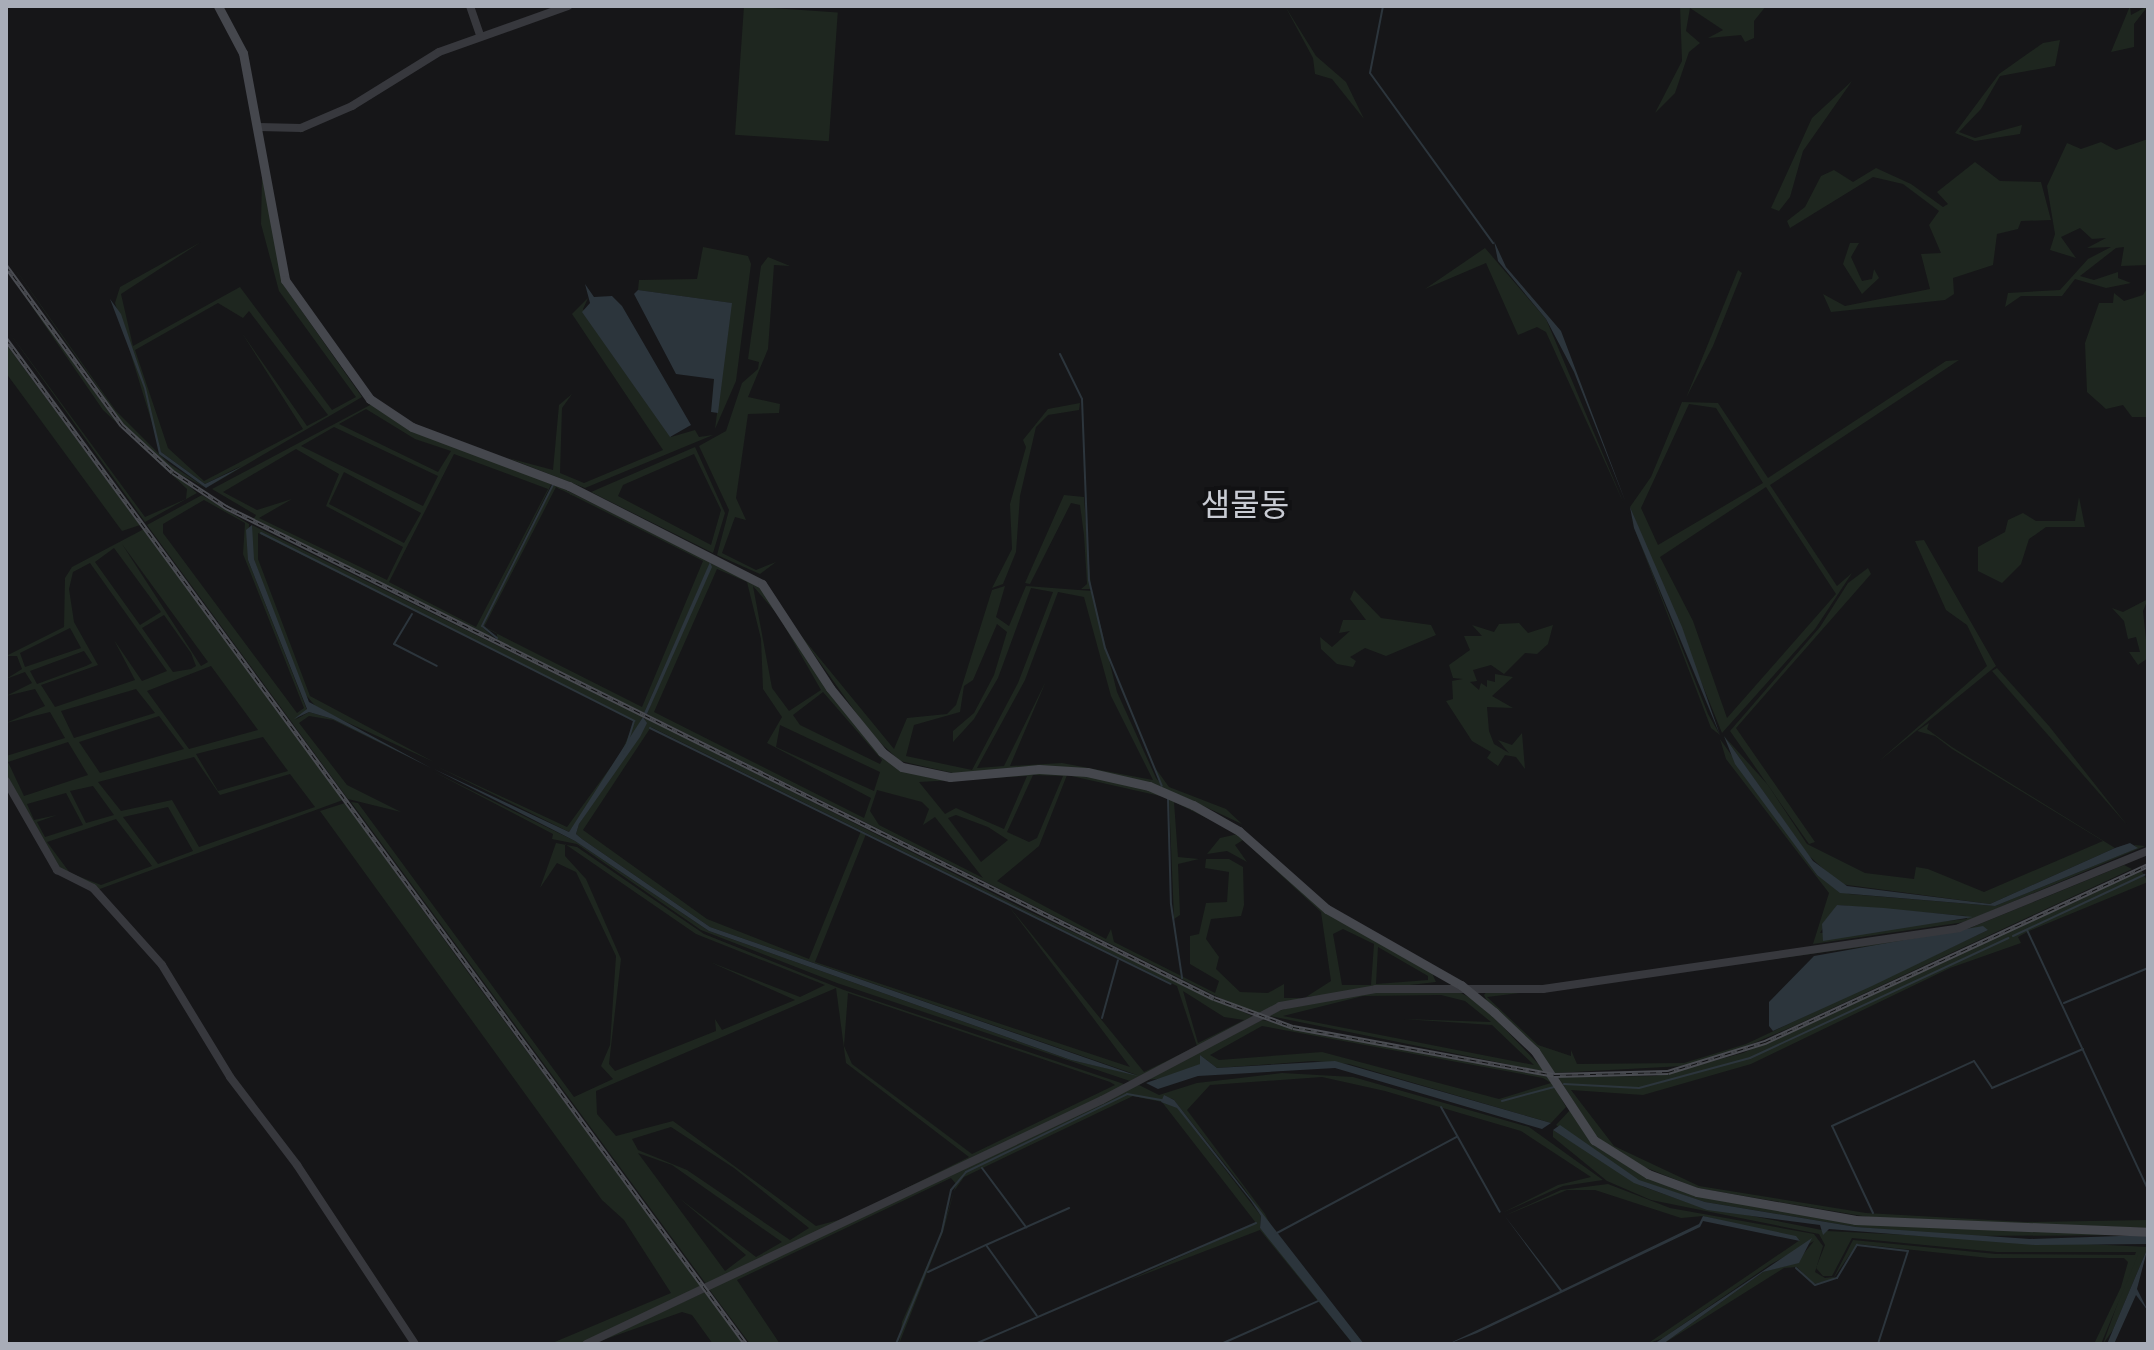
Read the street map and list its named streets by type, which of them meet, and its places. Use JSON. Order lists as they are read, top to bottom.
{
  "districts": ["샘물동"]
}
